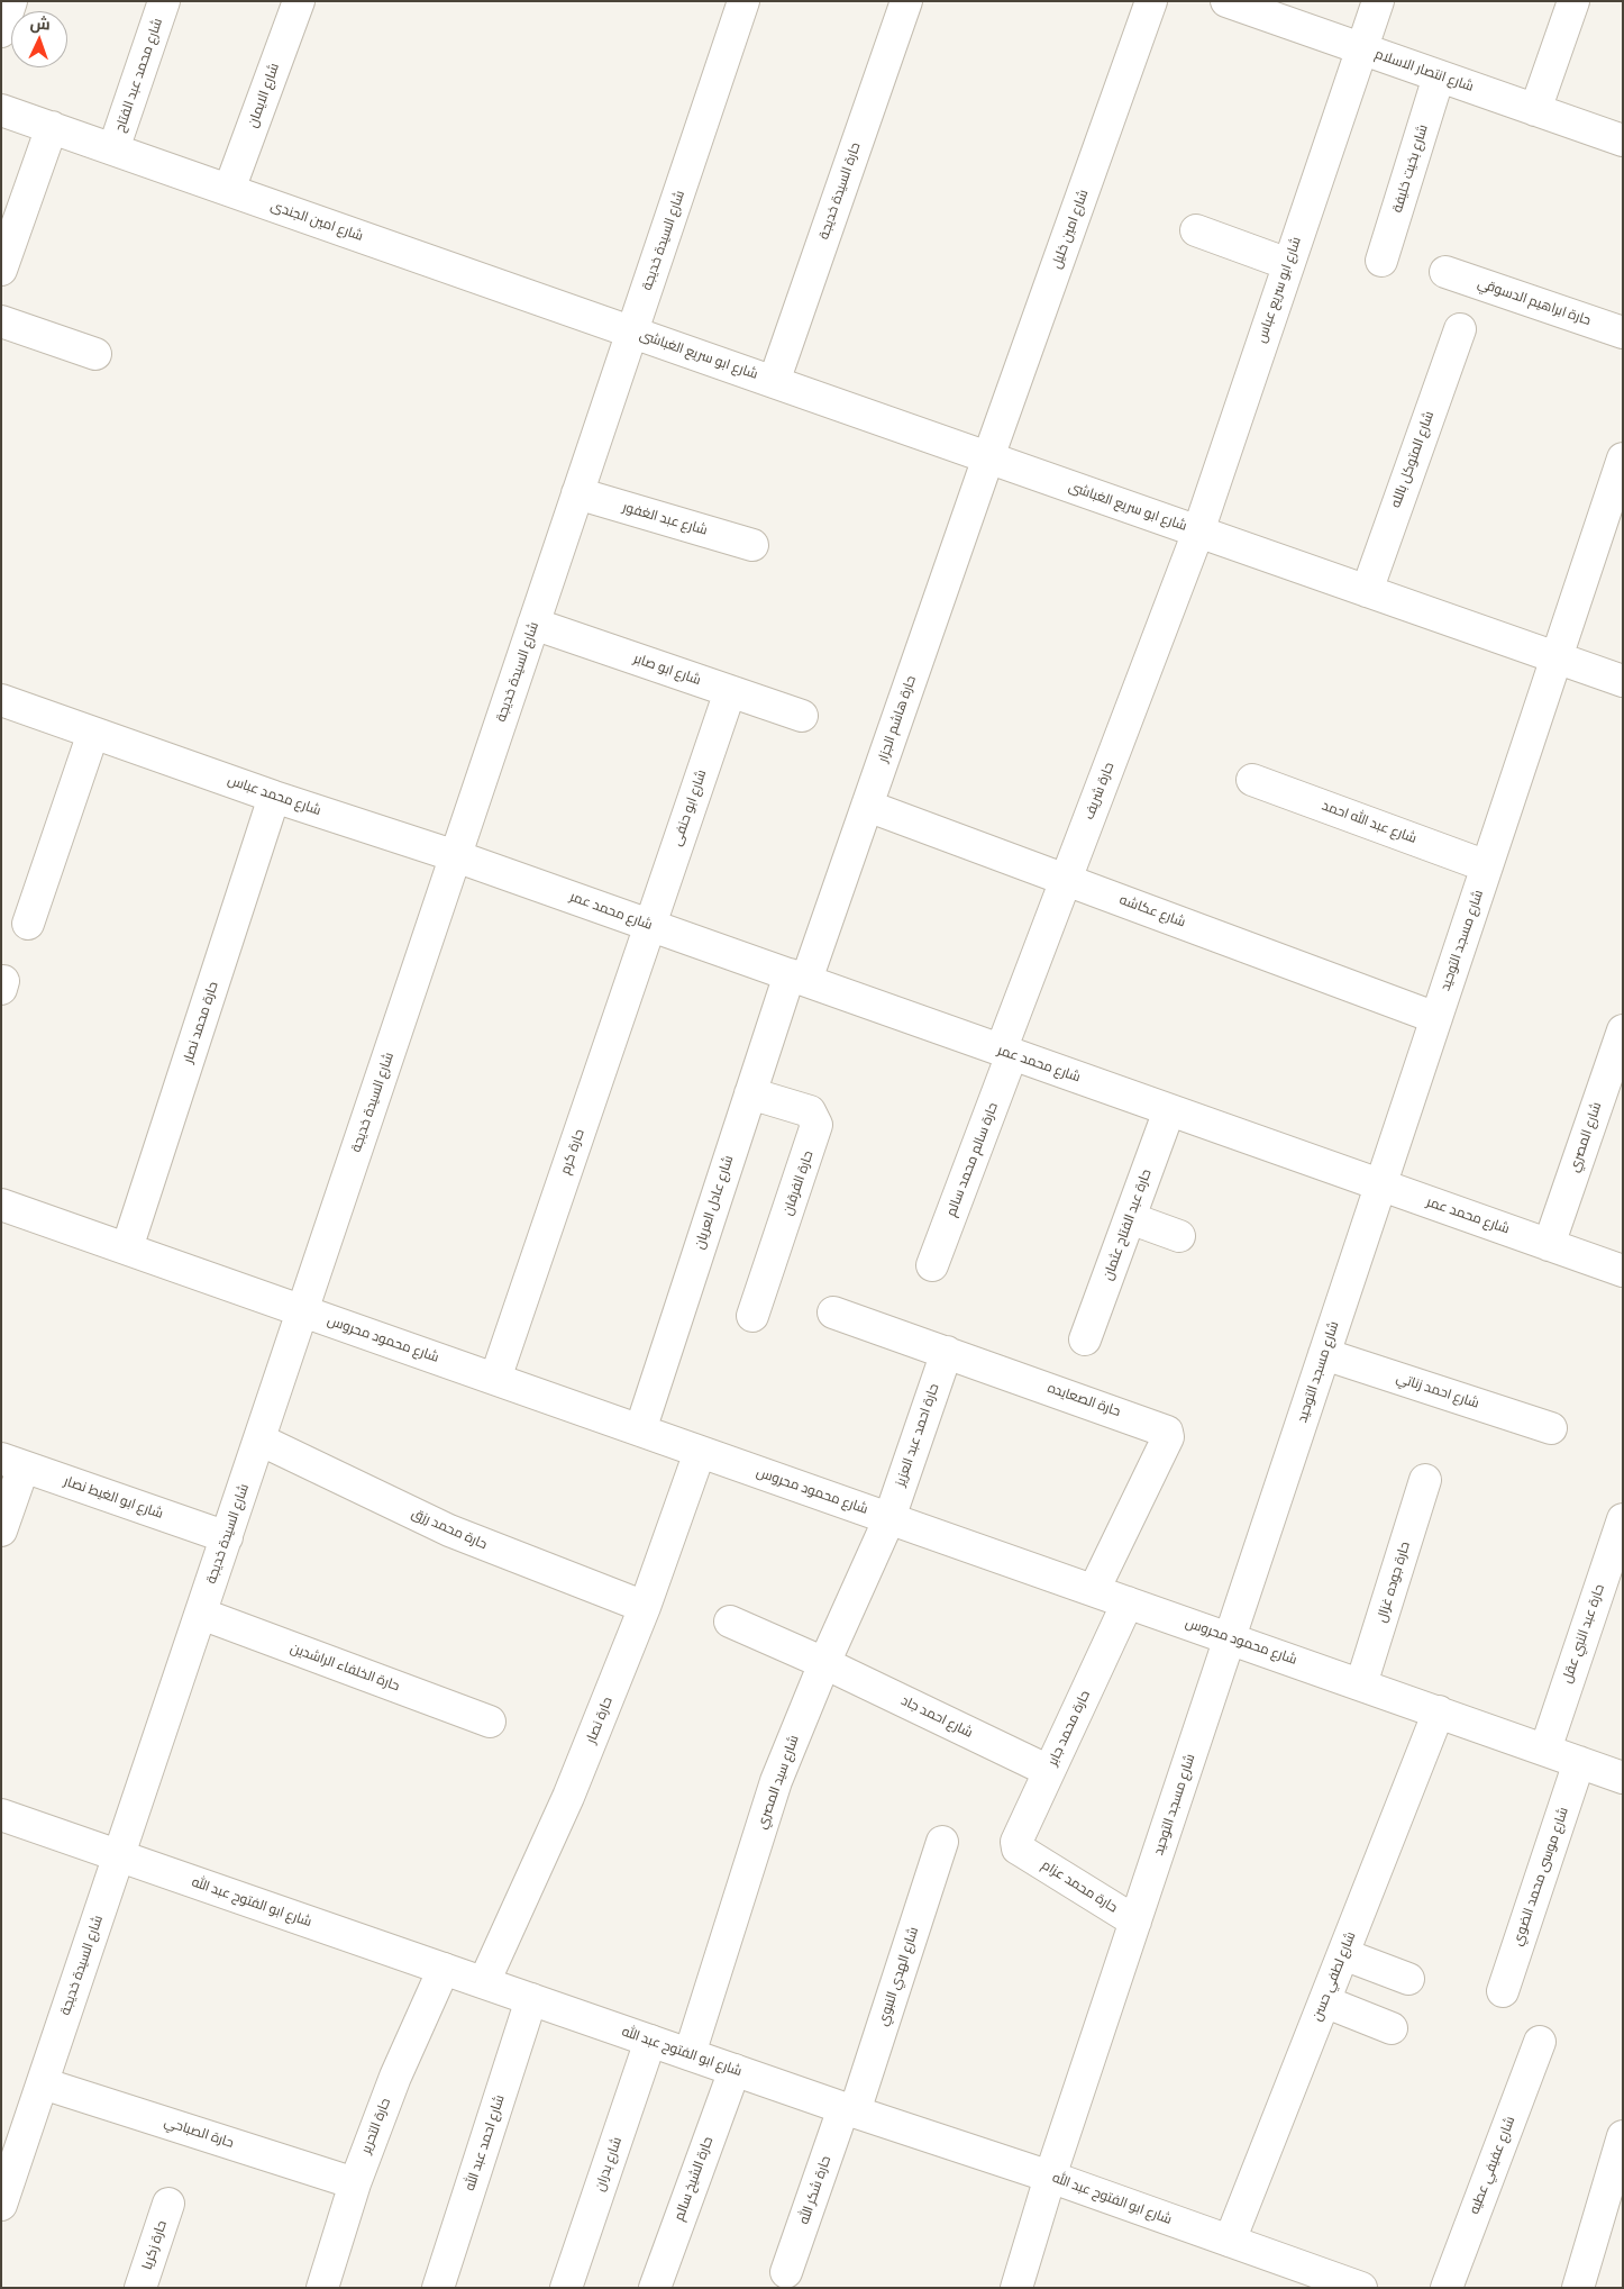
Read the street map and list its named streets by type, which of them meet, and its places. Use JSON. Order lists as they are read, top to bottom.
{
  "streets": {
    "street": [
      "شارع انتصار الاسلام",
      "شارع محمد عبد الفتاح",
      "شارع الايمان",
      "شارع بخيت خليفة",
      "حارة السيدة خديجة",
      "شارع امين الجندى",
      "شارع امين خليل",
      "شارع السيدة خديجة",
      "شارع ابو سريع عباس",
      "حارة ابراهيم الدسوقي",
      "شارع ابو سريع الغباشى",
      "شارع المتوكل بالله",
      "شارع عبد الغفور",
      "شارع ابو صابر",
      "حارة هاشم الجزار",
      "حارة شريف",
      "شارع محمد عباس",
      "شارع ابو حنفى",
      "شارع عبد الله احمد",
      "شارع محمد عمر",
      "شارع عكاشه",
      "شارع مسجد التوحيد",
      "حارة محمد نصار",
      "شارع المصري",
      "حارة كرم",
      "حارة سالم محمد سالم",
      "حارة الفرقان",
      "شارع عادل العريان",
      "حارة عبد الفتاح عثمان",
      "شارع محمود محروس",
      "شارع احمد زناتي",
      "حارة الصعايده",
      "حارة احمد عبد العزيز",
      "شارع ابو الغيط نصار",
      "حارة محمد رزق",
      "حارة جوده غزال",
      "حارة عبد النبي عقل",
      "حارة الخلفاء الراشدين",
      "شارع احمد جاد",
      "حارة نصار",
      "حارة محمد جابر",
      "شارع سيد المصري",
      "شارع موسى محمد الضوي",
      "حارة محمد عزام",
      "شارع ابو الفتوح عبد الله",
      "شارع الهدي النبوي",
      "شارع لطفي حسن",
      "حارة التحرير",
      "حارة الصباحي",
      "شارع احمد عبد الله",
      "شارع بدران",
      "شارع عفيفي عطيه",
      "حارة الشيخ سالم",
      "حارة شكر الله",
      "حارة زكريا"
    ]
  },
  "crossings": [
    ["شارع انتصار الاسلام", "شارع بخيت خليفة"],
    ["شارع انتصار الاسلام", "شارع ابو سريع عباس"],
    ["شارع محمد عبد الفتاح", "شارع امين الجندى"],
    ["شارع الايمان", "شارع امين الجندى"],
    ["حارة السيدة خديجة", "شارع ابو سريع الغباشى"],
    ["شارع امين الجندى", "شارع السيدة خديجة"],
    ["شارع امين الجندى", "شارع ابو سريع الغباشى"],
    ["شارع امين خليل", "شارع ابو سريع الغباشى"],
    ["شارع امين خليل", "حارة هاشم الجزار"],
    ["شارع السيدة خديجة", "شارع ابو سريع الغباشى"],
    ["شارع السيدة خديجة", "شارع عبد الغفور"],
    ["شارع السيدة خديجة", "شارع ابو صابر"],
    ["شارع السيدة خديجة", "شارع محمد عباس"],
    ["شارع السيدة خديجة", "شارع محمد عمر"],
    ["شارع السيدة خديجة", "شارع محمود محروس"],
    ["شارع السيدة خديجة", "شارع ابو الغيط نصار"],
    ["شارع السيدة خديجة", "حارة محمد رزق"],
    ["شارع السيدة خديجة", "حارة الخلفاء الراشدين"],
    ["شارع السيدة خديجة", "شارع ابو الفتوح عبد الله"],
    ["شارع السيدة خديجة", "حارة الصباحي"],
    ["شارع ابو سريع عباس", "شارع ابو سريع الغباشى"],
    ["شارع ابو سريع عباس", "حارة شريف"],
    ["شارع ابو سريع الغباشى", "شارع المتوكل بالله"],
    ["شارع ابو سريع الغباشى", "حارة هاشم الجزار"],
    ["شارع ابو سريع الغباشى", "حارة شريف"],
    ["شارع ابو سريع الغباشى", "شارع مسجد التوحيد"],
    ["شارع ابو صابر", "شارع ابو حنفى"],
    ["حارة هاشم الجزار", "شارع محمد عمر"],
    ["حارة هاشم الجزار", "شارع عكاشه"],
    ["حارة هاشم الجزار", "شارع عادل العريان"],
    ["حارة شريف", "شارع محمد عمر"],
    ["حارة شريف", "شارع عكاشه"],
    ["حارة شريف", "حارة سالم محمد سالم"],
    ["شارع محمد عباس", "شارع محمد عمر"],
    ["شارع محمد عباس", "حارة محمد نصار"],
    ["شارع ابو حنفى", "شارع محمد عمر"],
    ["شارع ابو حنفى", "حارة كرم"],
    ["شارع عبد الله احمد", "شارع مسجد التوحيد"],
    ["شارع محمد عمر", "شارع مسجد التوحيد"],
    ["شارع محمد عمر", "شارع المصري"],
    ["شارع محمد عمر", "حارة كرم"],
    ["شارع محمد عمر", "حارة سالم محمد سالم"],
    ["شارع محمد عمر", "شارع عادل العريان"],
    ["شارع محمد عمر", "حارة عبد الفتاح عثمان"],
    ["شارع عكاشه", "شارع مسجد التوحيد"],
    ["شارع مسجد التوحيد", "شارع محمود محروس"],
    ["شارع مسجد التوحيد", "شارع احمد زناتي"],
    ["شارع مسجد التوحيد", "حارة محمد عزام"],
    ["شارع مسجد التوحيد", "شارع ابو الفتوح عبد الله"],
    ["حارة محمد نصار", "شارع محمود محروس"],
    ["حارة كرم", "شارع محمود محروس"],
    ["حارة الفرقان", "شارع عادل العريان"],
    ["شارع عادل العريان", "شارع محمود محروس"],
    ["شارع محمود محروس", "حارة الصعايده"],
    ["شارع محمود محروس", "حارة احمد عبد العزيز"],
    ["شارع محمود محروس", "حارة جوده غزال"],
    ["شارع محمود محروس", "حارة عبد النبي عقل"],
    ["شارع محمود محروس", "حارة نصار"],
    ["شارع محمود محروس", "حارة محمد جابر"],
    ["شارع محمود محروس", "شارع سيد المصري"],
    ["شارع محمود محروس", "شارع موسى محمد الضوي"],
    ["شارع محمود محروس", "شارع لطفي حسن"],
    ["حارة الصعايده", "حارة احمد عبد العزيز"],
    ["حارة احمد عبد العزيز", "شارع سيد المصري"],
    ["حارة محمد رزق", "حارة نصار"],
    ["شارع احمد جاد", "حارة محمد جابر"],
    ["شارع احمد جاد", "شارع سيد المصري"],
    ["حارة نصار", "شارع ابو الفتوح عبد الله"],
    ["حارة محمد جابر", "حارة محمد عزام"],
    ["شارع سيد المصري", "شارع ابو الفتوح عبد الله"],
    ["شارع ابو الفتوح عبد الله", "شارع الهدي النبوي"],
    ["شارع ابو الفتوح عبد الله", "شارع لطفي حسن"],
    ["شارع ابو الفتوح عبد الله", "حارة التحرير"],
    ["شارع ابو الفتوح عبد الله", "شارع احمد عبد الله"],
    ["شارع ابو الفتوح عبد الله", "شارع بدران"],
    ["شارع ابو الفتوح عبد الله", "حارة الشيخ سالم"],
    ["شارع ابو الفتوح عبد الله", "حارة شكر الله"],
    ["شارع الهدي النبوي", "حارة شكر الله"],
    ["حارة التحرير", "حارة الصباحي"]
  ],
  "north": "top"
}
